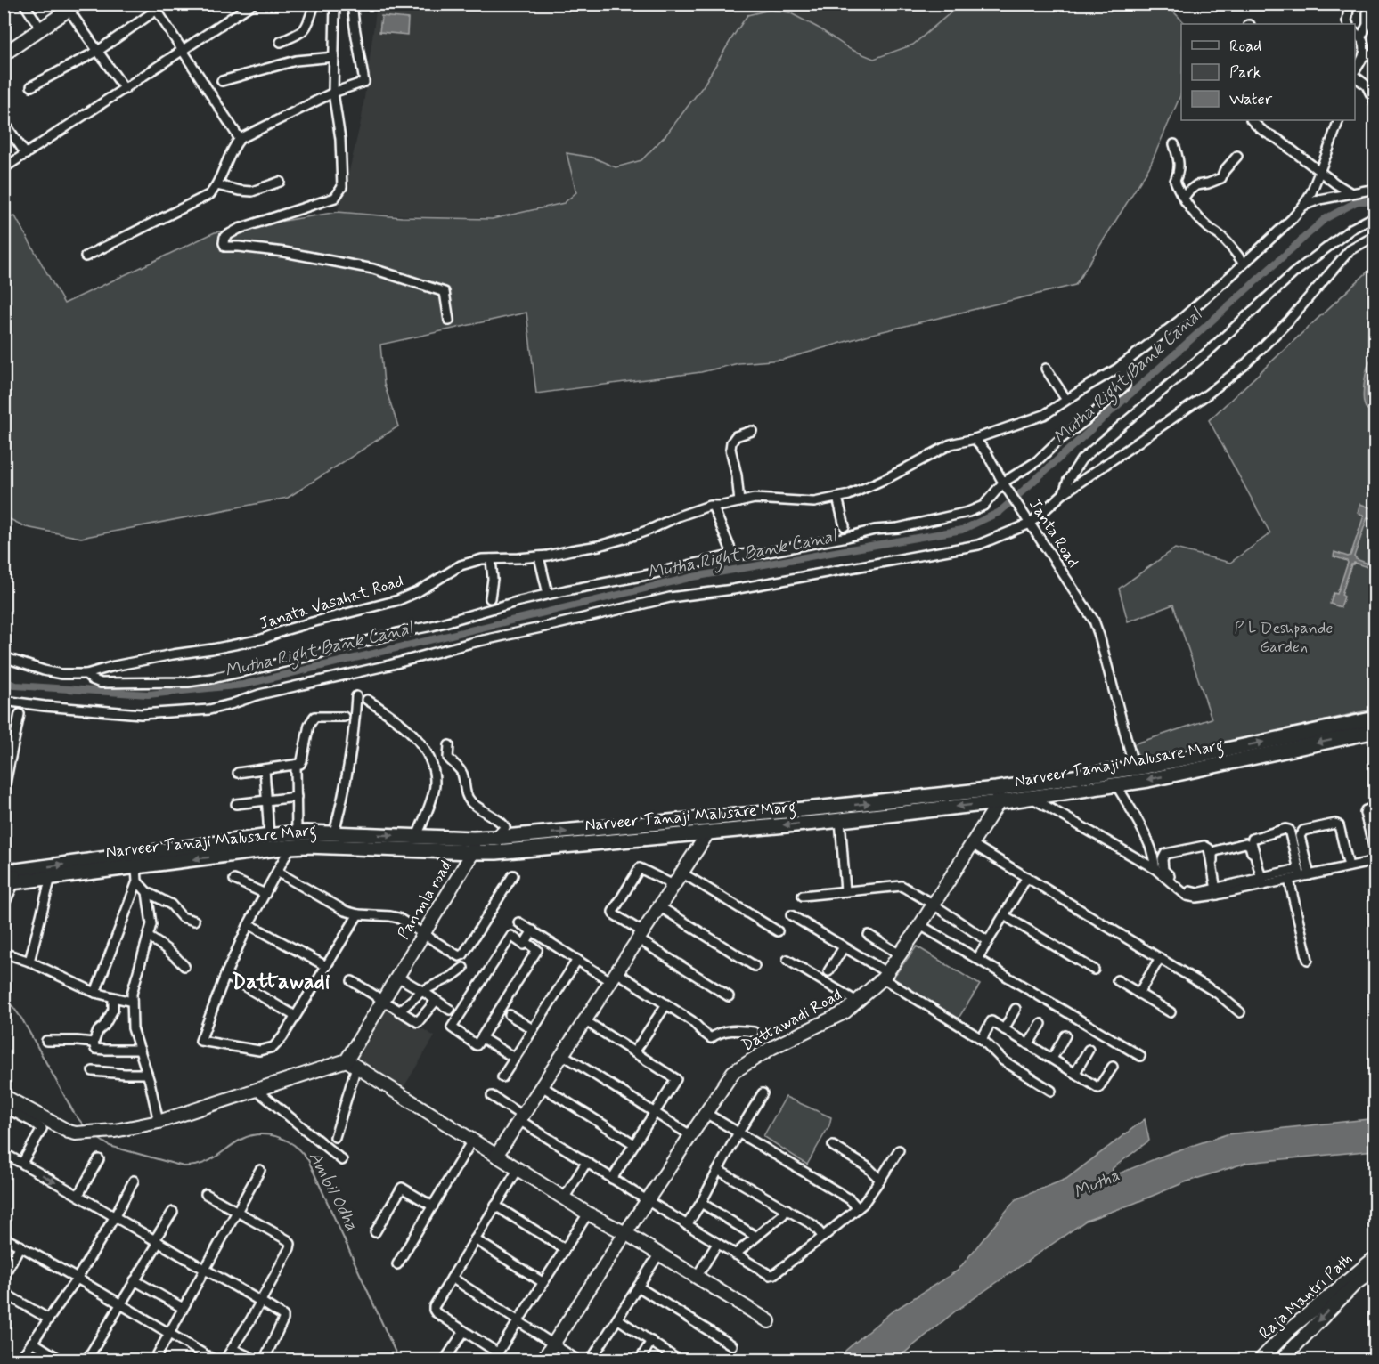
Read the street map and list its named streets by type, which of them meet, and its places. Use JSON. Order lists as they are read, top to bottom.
{
  "streets": {
    "main road": ["Narveer Tanaji Malusare Marg"],
    "street": [
      "Janta Road",
      "Janata Vasahat Road",
      "Panmla road",
      "Dattawadi Road",
      "Raja Mantri Path"
    ]
  },
  "crossings": [
    ["Janta Road", "Narveer Tanaji Malusare Marg"],
    ["Narveer Tanaji Malusare Marg", "Panmla road"],
    ["Narveer Tanaji Malusare Marg", "Dattawadi Road"]
  ],
  "districts": ["Dattawadi"],
  "water": ["Mutha Right Bank Canal", "Mutha", "Ambil Odha"],
  "parks": ["P L Deshpande Garden"],
  "legend": ["Road", "Park", "Water"]
}
